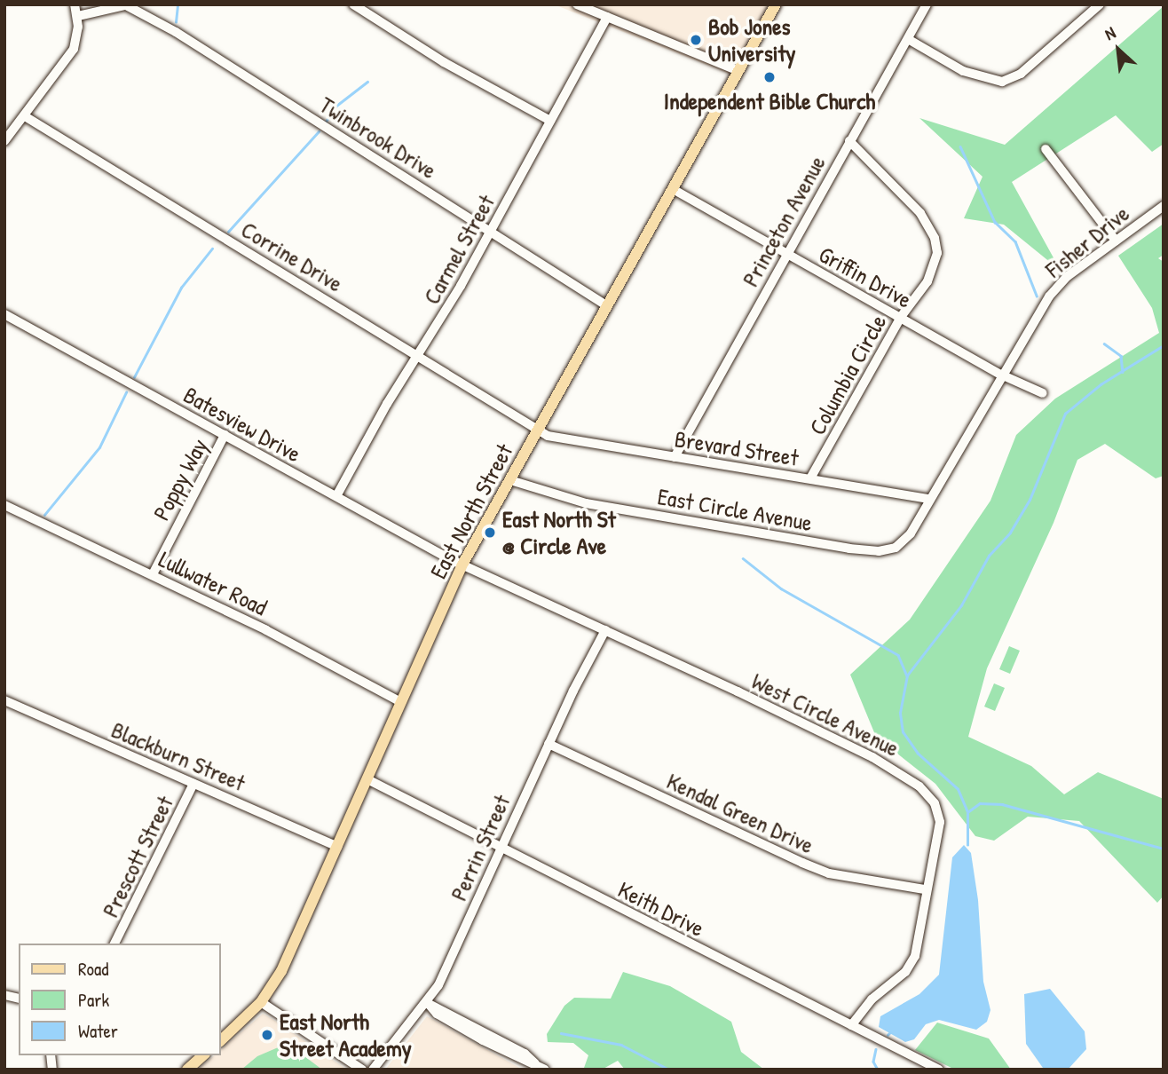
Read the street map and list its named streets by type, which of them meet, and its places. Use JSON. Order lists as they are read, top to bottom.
{
  "streets": {
    "main road": ["East North Street"],
    "street": [
      "Twinbrook Drive",
      "Princeton Avenue",
      "Fisher Drive",
      "Carmel Street",
      "Corrine Drive",
      "Griffin Drive",
      "Columbia Circle",
      "Batesview Drive",
      "Brevard Street",
      "Poppy Way",
      "East Circle Avenue",
      "Lullwater Road",
      "West Circle Avenue",
      "Blackburn Street",
      "Kendal Green Drive",
      "Perrin Street",
      "Prescott Street",
      "Keith Drive"
    ]
  },
  "crossings": [
    ["Twinbrook Drive", "Carmel Street"],
    ["Twinbrook Drive", "East North Street"],
    ["Princeton Avenue", "Griffin Drive"],
    ["Princeton Avenue", "Columbia Circle"],
    ["Princeton Avenue", "Brevard Street"],
    ["Fisher Drive", "Griffin Drive"],
    ["Fisher Drive", "Brevard Street"],
    ["Fisher Drive", "East Circle Avenue"],
    ["Carmel Street", "Corrine Drive"],
    ["Carmel Street", "Batesview Drive"],
    ["Corrine Drive", "Brevard Street"],
    ["Corrine Drive", "East North Street"],
    ["Griffin Drive", "Columbia Circle"],
    ["Griffin Drive", "East North Street"],
    ["Columbia Circle", "Brevard Street"],
    ["Batesview Drive", "Poppy Way"],
    ["Batesview Drive", "East North Street"],
    ["Batesview Drive", "West Circle Avenue"],
    ["Brevard Street", "East Circle Avenue"],
    ["Brevard Street", "East North Street"],
    ["Poppy Way", "Lullwater Road"],
    ["East Circle Avenue", "East North Street"],
    ["East North Street", "Lullwater Road"],
    ["East North Street", "West Circle Avenue"],
    ["East North Street", "Blackburn Street"],
    ["East North Street", "Keith Drive"],
    ["West Circle Avenue", "Kendal Green Drive"],
    ["West Circle Avenue", "Perrin Street"],
    ["West Circle Avenue", "Keith Drive"],
    ["Blackburn Street", "Prescott Street"],
    ["Kendal Green Drive", "Perrin Street"],
    ["Perrin Street", "Keith Drive"]
  ],
  "places": [
    "Bob Jones University",
    "Independent Bible Church",
    "East North St @ Circle Ave",
    "East North Street Academy"
  ],
  "legend": ["Road", "Park", "Water"],
  "north": "top left"
}
